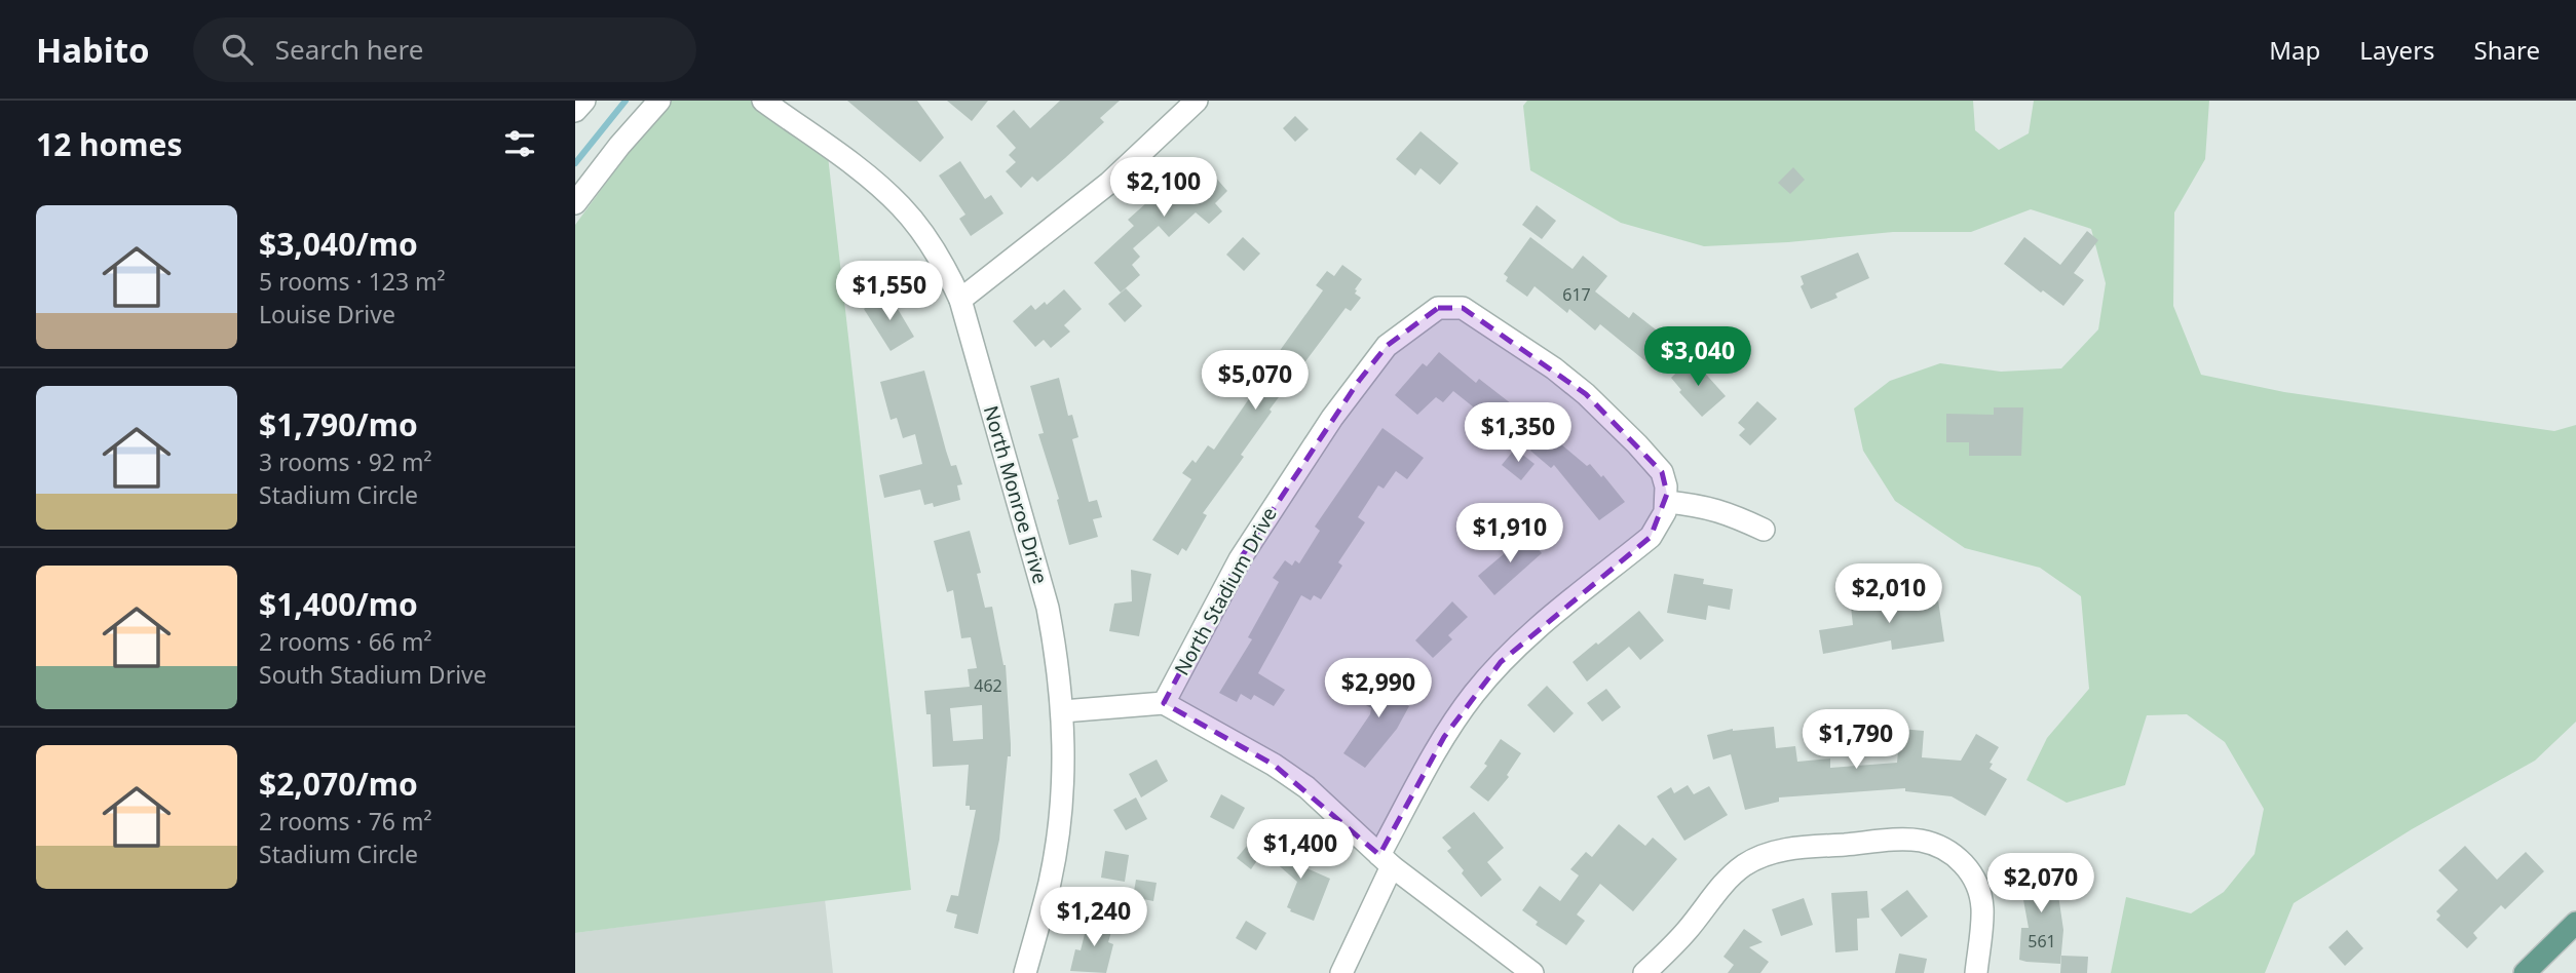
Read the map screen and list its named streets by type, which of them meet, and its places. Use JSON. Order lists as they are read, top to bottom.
{
  "streets": {
    "street": ["North Monroe Drive", "North Stadium Drive"]
  },
  "house_numbers": ["617", "462", "561"],
  "page": {
    "header": "Habito",
    "search": "Search here",
    "nav": ["Map", "Layers", "Share"],
    "heading": "12 homes",
    "price": [
      "$2,100",
      "$1,550",
      "$3,040",
      "$5,070",
      "$1,350",
      "$1,910",
      "$2,010",
      "$2,990",
      "$1,790",
      "$1,400",
      "$2,070",
      "$1,240"
    ],
    "list": [
      {
        "name": "$3,040/mo",
        "note": "5 rooms · 123 m² · Louise Drive"
      },
      {
        "name": "$1,790/mo",
        "note": "3 rooms · 92 m² · Stadium Circle"
      },
      {
        "name": "$1,400/mo",
        "note": "2 rooms · 66 m² · South Stadium Drive"
      },
      {
        "name": "$2,070/mo",
        "note": "2 rooms · 76 m² · Stadium Circle"
      }
    ]
  }
}
